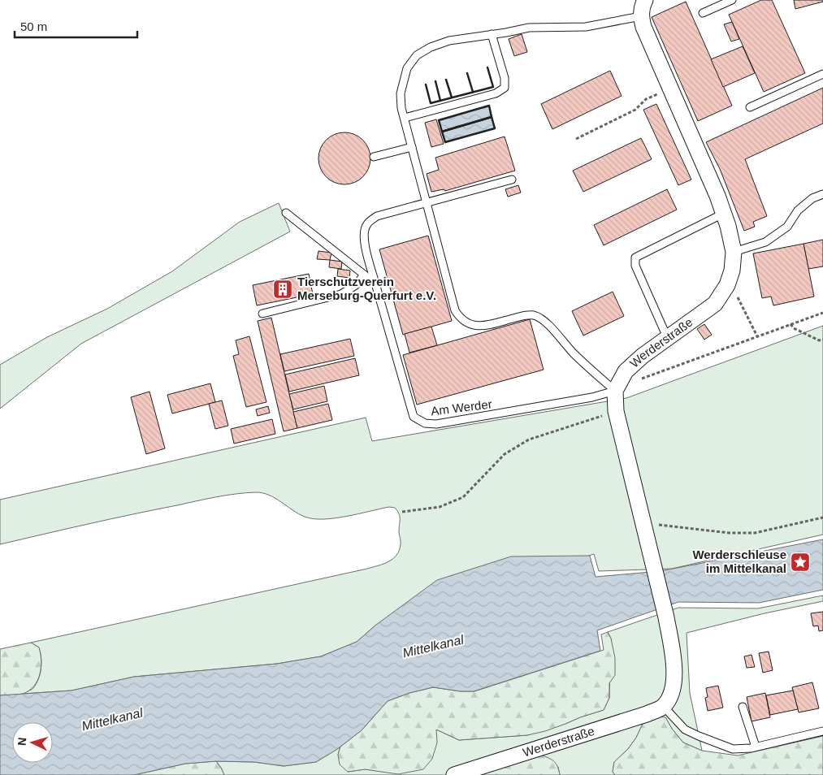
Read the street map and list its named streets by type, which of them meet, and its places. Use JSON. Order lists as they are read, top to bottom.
{
  "streets": {
    "street": ["Werderstraße"],
    "lane": ["Am Werder"]
  },
  "crossings": [
    ["Werderstraße", "Am Werder"]
  ],
  "water": ["Mittelkanal"],
  "places": {
    "building": ["Tierschutzverein Merseburg-Querfurt e.V."],
    "place": ["Werderschleuse im Mittelkanal"]
  },
  "scale_bar": "50 m",
  "north": "left"
}
